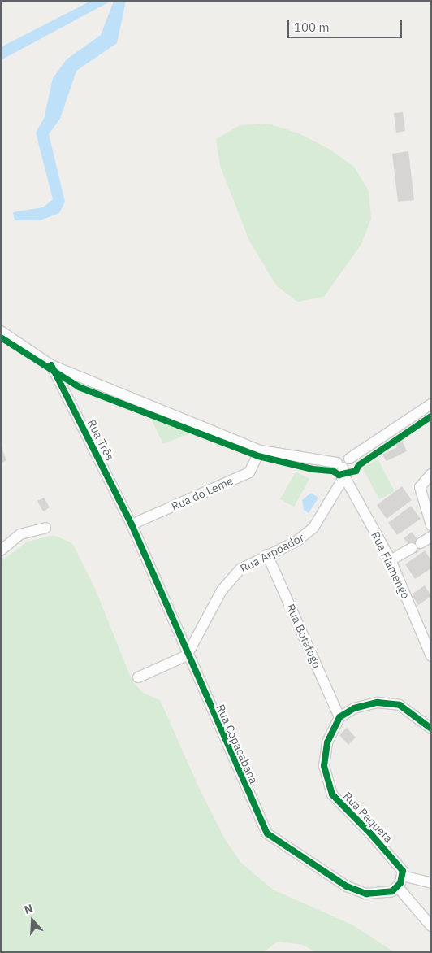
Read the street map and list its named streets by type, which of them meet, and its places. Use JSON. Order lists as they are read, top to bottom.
{
  "streets": {
    "street": [
      "Rua Três",
      "Rua do Leme",
      "Rua Arpoador",
      "Rua Flamengo",
      "Rua Botafogo",
      "Rua Copacabana",
      "Rua Paqueta"
    ]
  },
  "crossings": [
    ["Rua Três", "Rua do Leme"],
    ["Rua Três", "Rua Copacabana"],
    ["Rua do Leme", "Rua Copacabana"],
    ["Rua Arpoador", "Rua Flamengo"],
    ["Rua Arpoador", "Rua Botafogo"],
    ["Rua Arpoador", "Rua Copacabana"],
    ["Rua Botafogo", "Rua Paqueta"]
  ],
  "scale_bar": "100 m",
  "north": "top"
}
